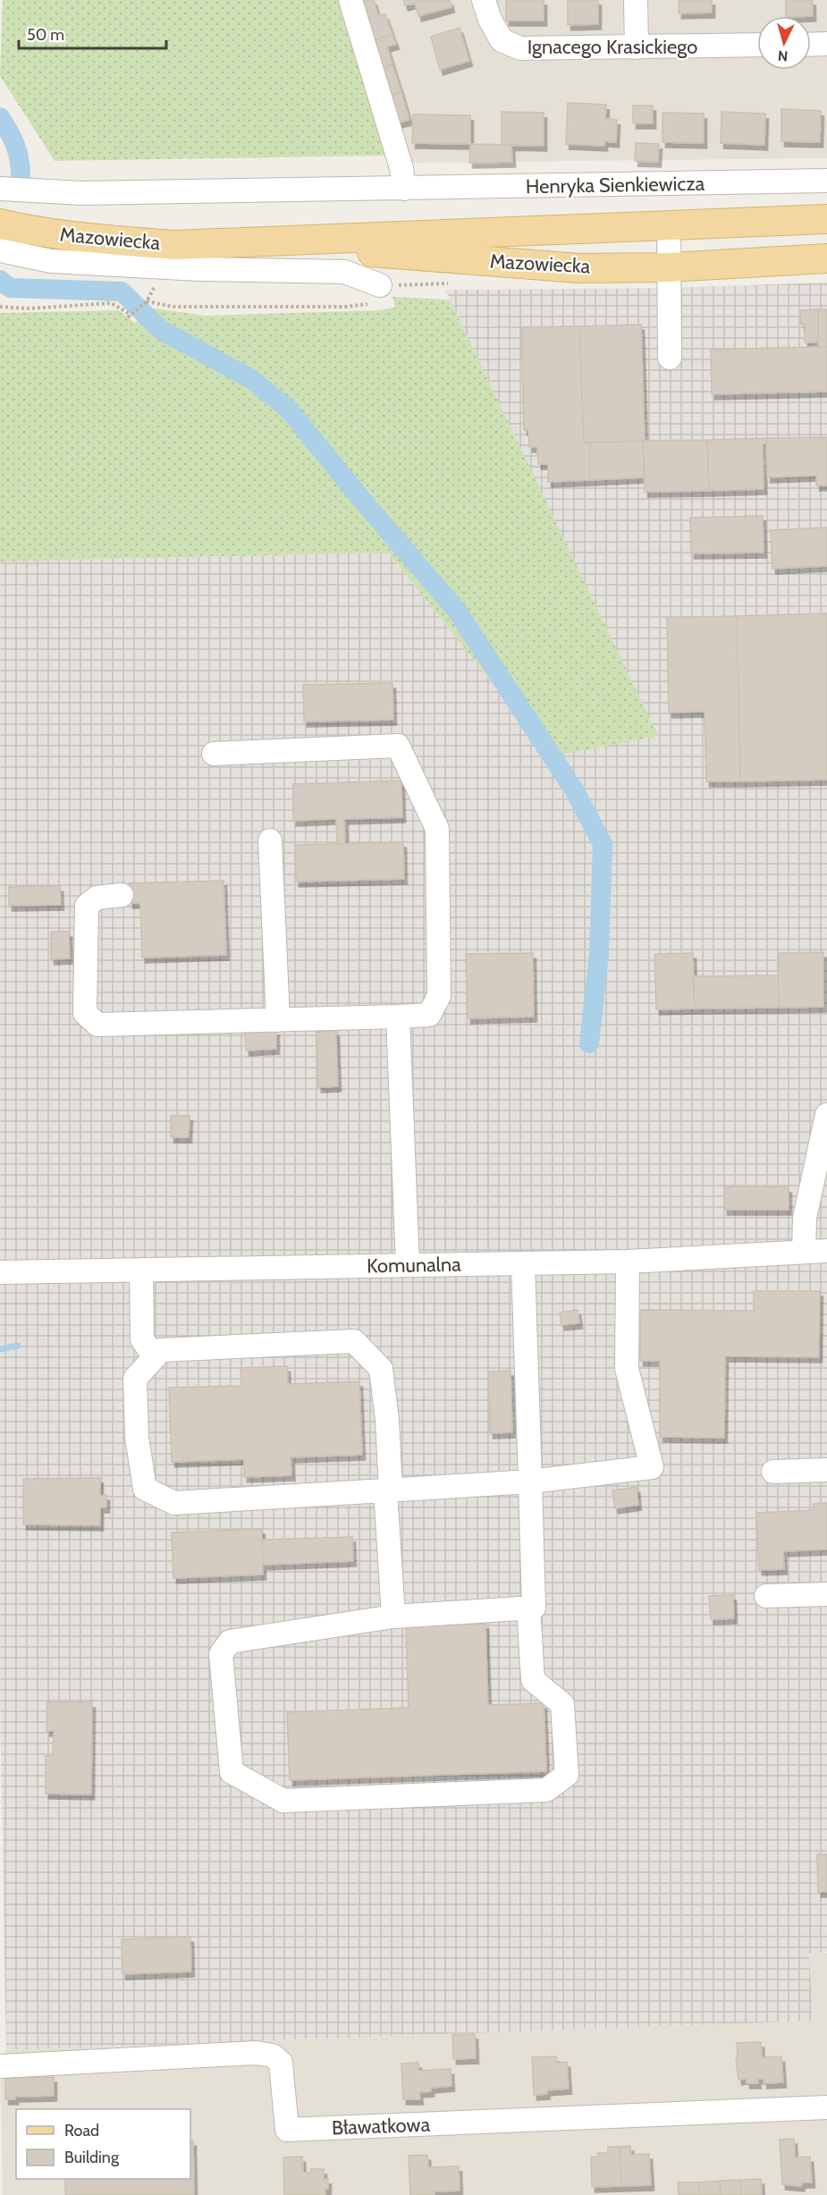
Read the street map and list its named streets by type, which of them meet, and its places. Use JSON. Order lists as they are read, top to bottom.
{
  "streets": {
    "main road": ["Mazowiecka"],
    "street": [
      "Ignacego Krasickiego",
      "Henryka Sienkiewicza",
      "Komunalna",
      "Bławatkowa"
    ]
  },
  "legend": ["Road", "Building"],
  "scale_bar": "50 m",
  "north": "bottom"
}
